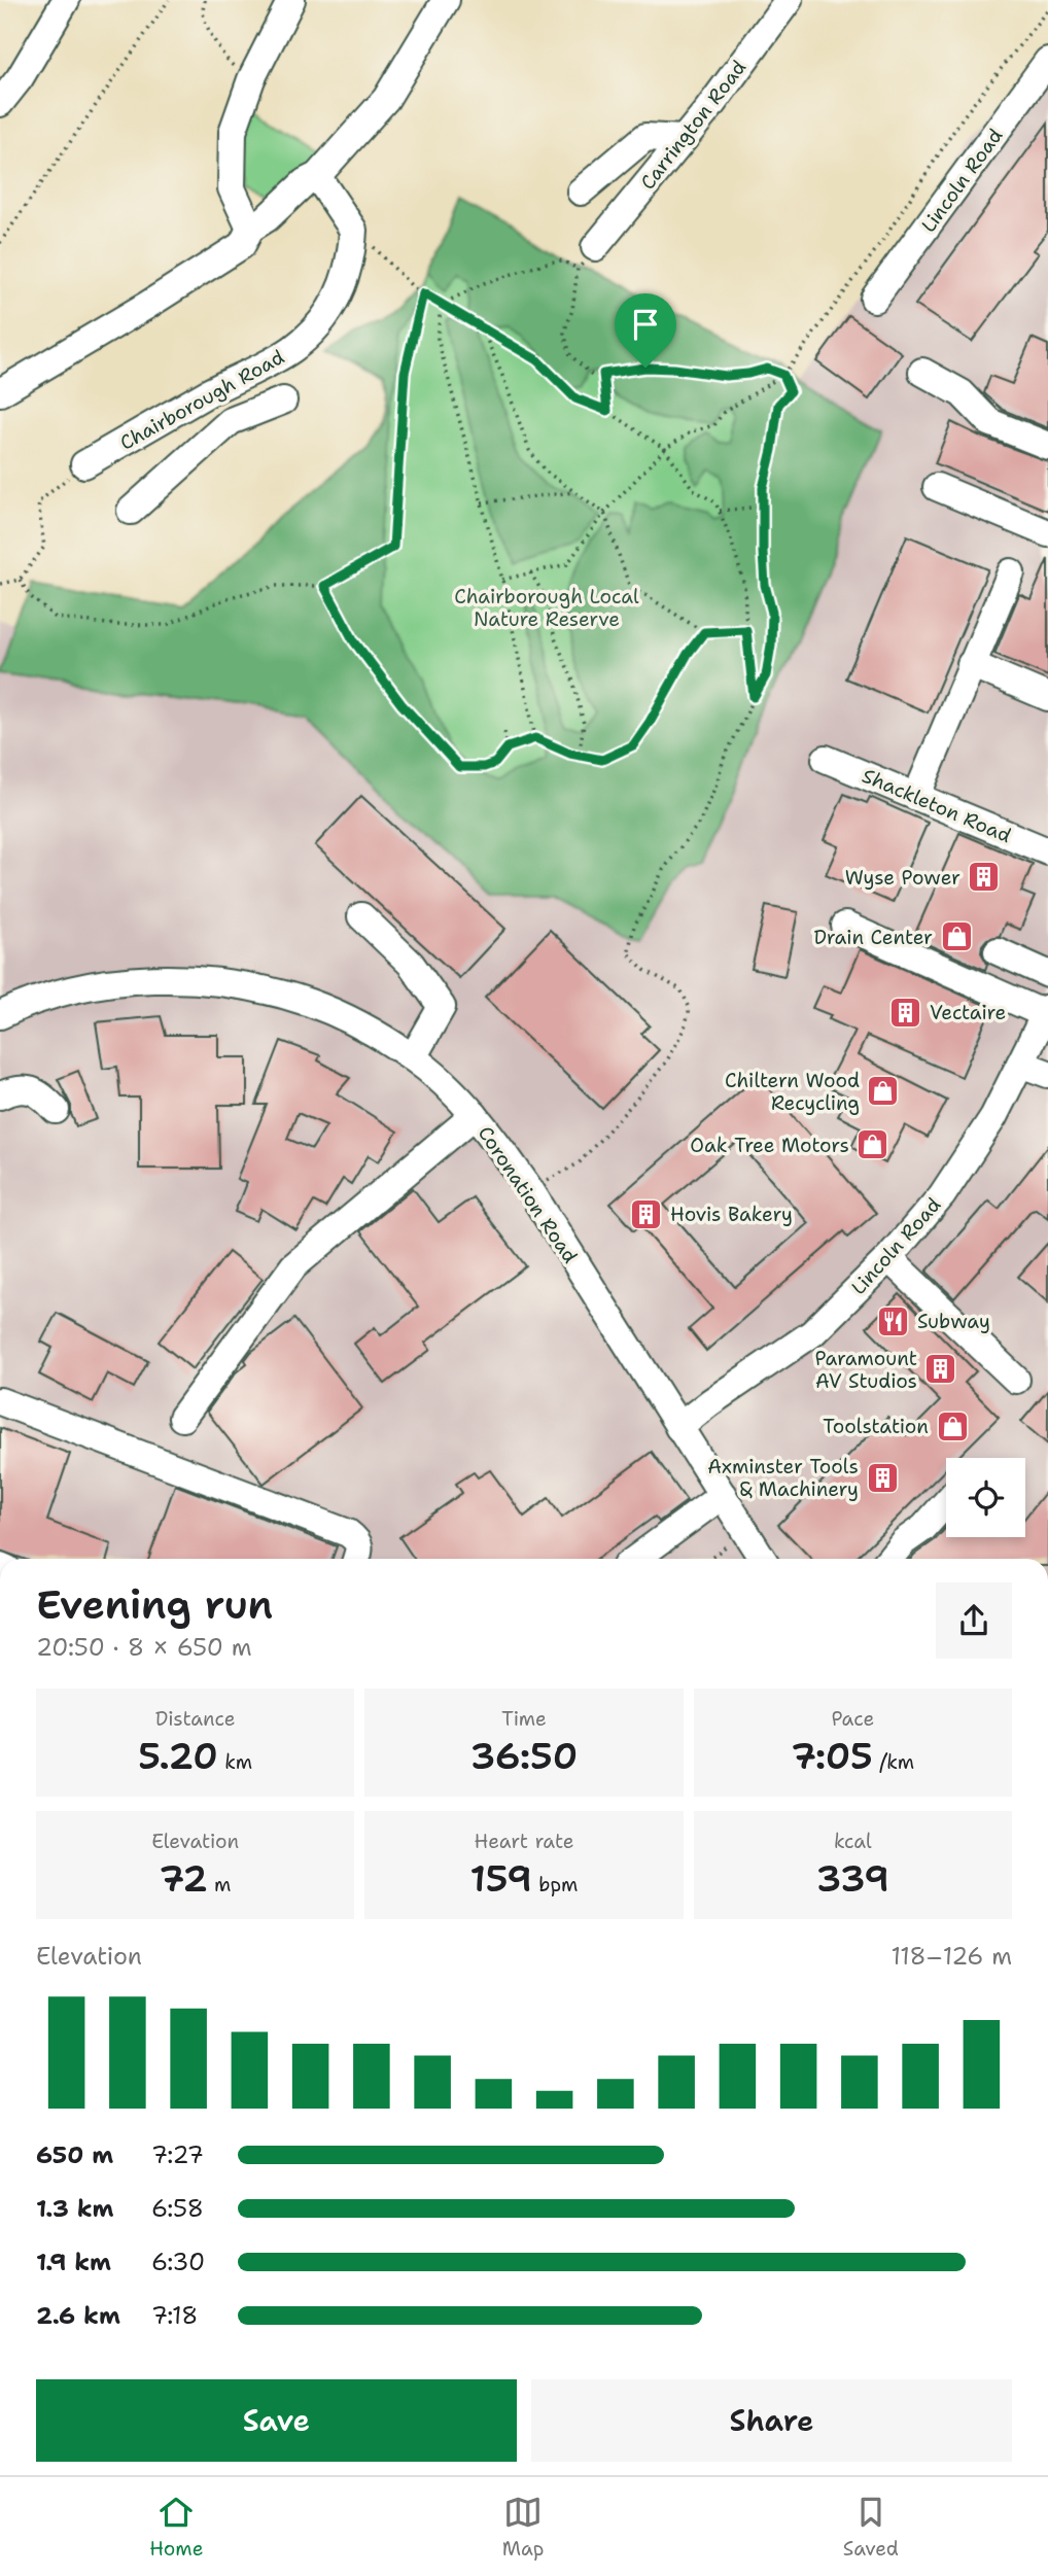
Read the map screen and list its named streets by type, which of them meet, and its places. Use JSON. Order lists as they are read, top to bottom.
{
  "streets": {
    "street": [
      "Carrington Road",
      "Lincoln Road",
      "Chairborough Road",
      "Shackleton Road",
      "Coronation Road"
    ]
  },
  "crossings": [
    ["Lincoln Road", "Coronation Road"]
  ],
  "parks": ["Chairborough Local Nature Reserve"],
  "places": {
    "building": [
      "Wyse Power",
      "Vectaire",
      "Hovis Bakery",
      "Paramount AV Studios",
      "Axminster Tools & Machinery"
    ],
    "shop": [
      "Drain Center",
      "Chiltern Wood Recycling",
      "Oak Tree Motors",
      "Toolstation"
    ],
    "restaurant": ["Subway"]
  },
  "page": {
    "heading": ["Evening run", "20:50 · 8 × 650 m"],
    "stats": [
      ["Distance", "5.20 km"],
      ["Time", "36:50"],
      ["Pace", "7:05 /km"],
      ["Elevation", "72 m"],
      ["Heart rate", "159 bpm"],
      ["kcal", "339"]
    ],
    "chart": ["Elevation", "118–126 m"],
    "list": [
      {
        "name": "650 m",
        "note": "7:27"
      },
      {
        "name": "1.3 km",
        "note": "6:58"
      },
      {
        "name": "1.9 km",
        "note": "6:30"
      },
      {
        "name": "2.6 km",
        "note": "7:18"
      }
    ],
    "buttons": ["Save", "Share"],
    "tabs": ["Home", "Map", "Saved"]
  }
}
